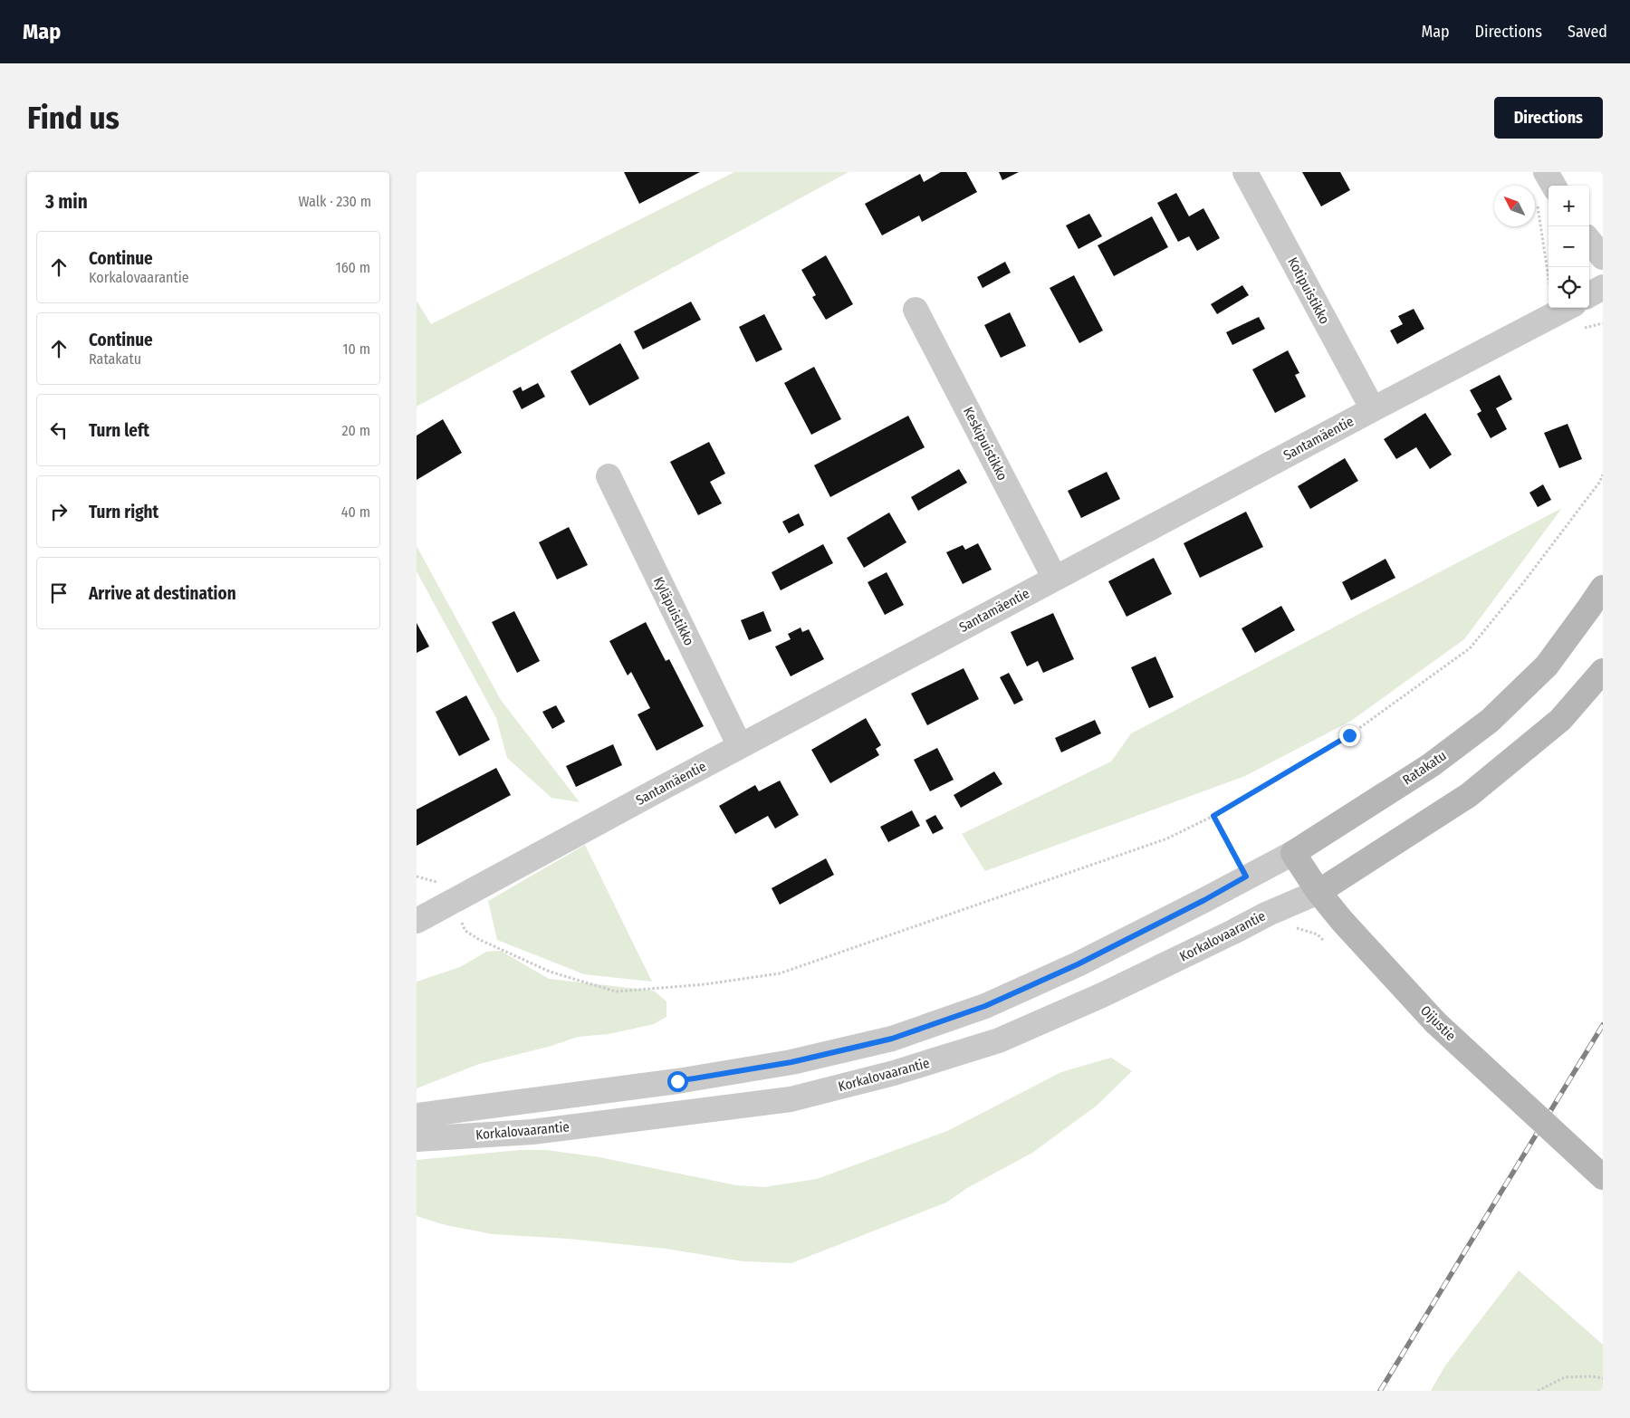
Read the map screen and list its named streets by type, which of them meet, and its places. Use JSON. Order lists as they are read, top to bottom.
{
  "streets": {
    "main road": ["Ratakatu", "Oijustie"],
    "street": [
      "Kotipuistikko",
      "Santamäentie",
      "Keskipuistikko",
      "Kyläpuistikko",
      "Korkalovaarantie"
    ]
  },
  "crossings": [
    ["Kotipuistikko", "Santamäentie"],
    ["Santamäentie", "Keskipuistikko"],
    ["Santamäentie", "Kyläpuistikko"],
    ["Ratakatu", "Korkalovaarantie"],
    ["Ratakatu", "Oijustie"],
    ["Korkalovaarantie", "Oijustie"]
  ],
  "north": "top left",
  "page": {
    "header": "Map",
    "nav": ["Map", "Directions", "Saved"],
    "buttons": "Directions",
    "title": "Find us",
    "heading": ["3 min", "Walk · 230 m"],
    "map_buttons": ["+", "−"],
    "list": [
      ["Continue", "Korkalovaarantie", "160 m"],
      ["Continue", "Ratakatu", "10 m"],
      ["Turn left", "20 m"],
      ["Turn right", "40 m"],
      "Arrive at destination"
    ]
  }
}
